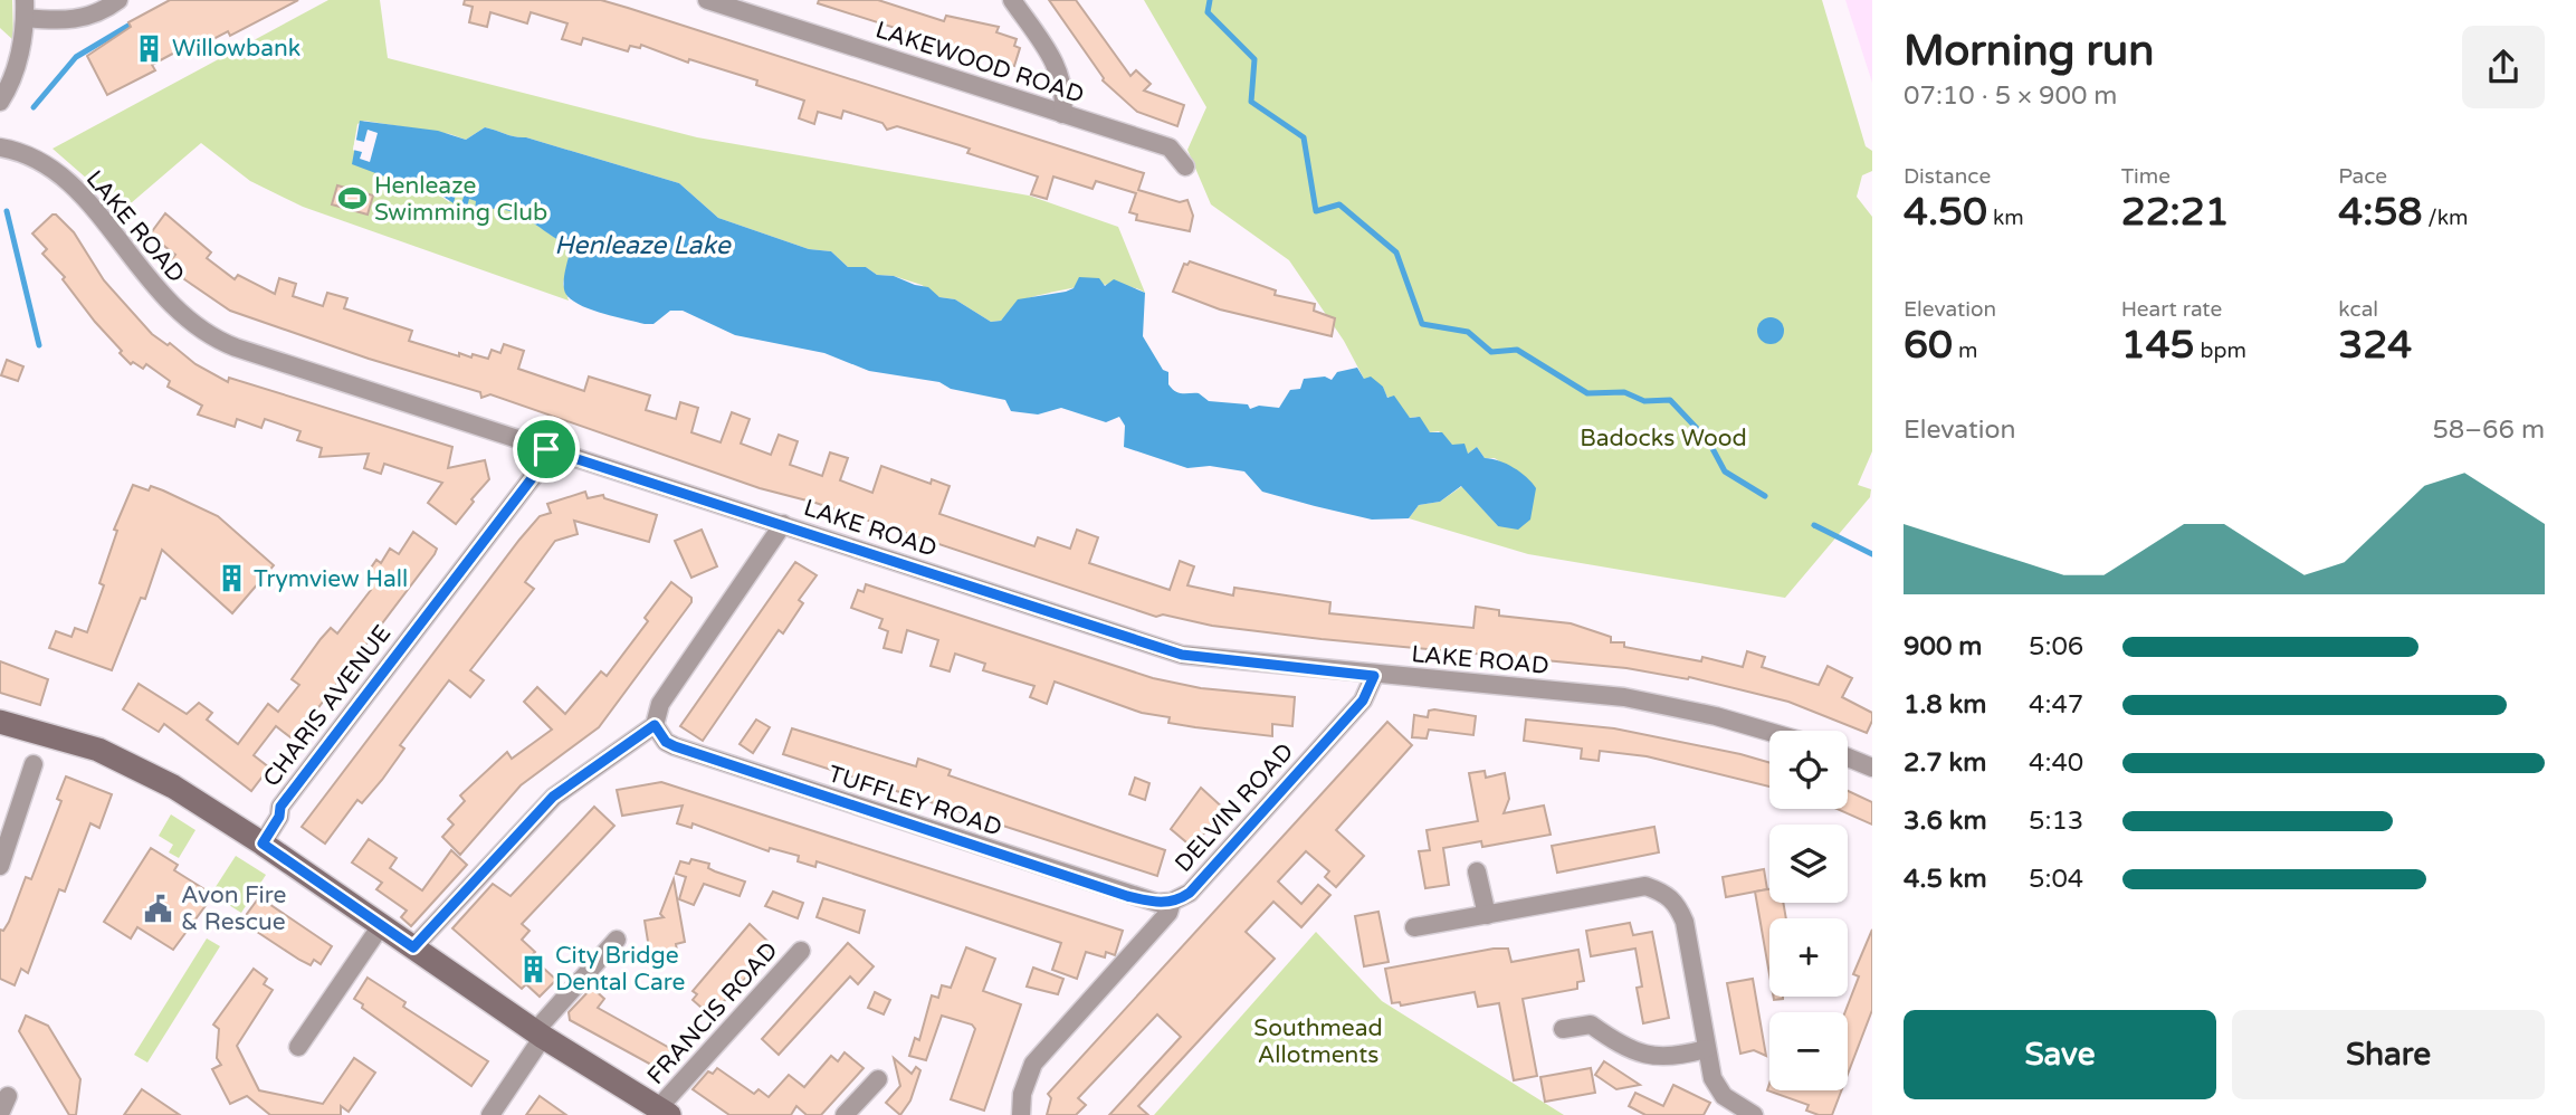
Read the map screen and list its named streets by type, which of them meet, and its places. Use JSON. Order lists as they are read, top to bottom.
{
  "streets": {
    "street": [
      "LAKEWOOD ROAD",
      "LAKE ROAD",
      "CHARIS AVENUE",
      "TUFFLEY ROAD",
      "DELVIN ROAD",
      "FRANCIS ROAD"
    ]
  },
  "crossings": [
    ["LAKE ROAD", "CHARIS AVENUE"],
    ["LAKE ROAD", "DELVIN ROAD"],
    ["TUFFLEY ROAD", "DELVIN ROAD"]
  ],
  "water": ["Henleaze Lake"],
  "parks": ["Badocks Wood", "Southmead Allotments"],
  "places": {
    "building": ["Willowbank", "Trymview Hall", "City Bridge Dental Care"],
    "sports": ["Henleaze Swimming Club"],
    "public building": ["Avon Fire & Rescue"]
  },
  "page": {
    "heading": ["Morning run", "07:10 · 5 × 900 m"],
    "stats": [
      ["Distance", "4.50 km"],
      ["Time", "22:21"],
      ["Pace", "4:58 /km"],
      ["Elevation", "60 m"],
      ["Heart rate", "145 bpm"],
      ["kcal", "324"]
    ],
    "chart": ["Elevation", "58–66 m"],
    "list": [
      {
        "name": "900 m",
        "note": "5:06"
      },
      {
        "name": "1.8 km",
        "note": "4:47"
      },
      {
        "name": "2.7 km",
        "note": "4:40"
      },
      {
        "name": "3.6 km",
        "note": "5:13"
      },
      {
        "name": "4.5 km",
        "note": "5:04"
      }
    ],
    "map_buttons": ["+", "−"],
    "buttons": ["Save", "Share"]
  }
}
